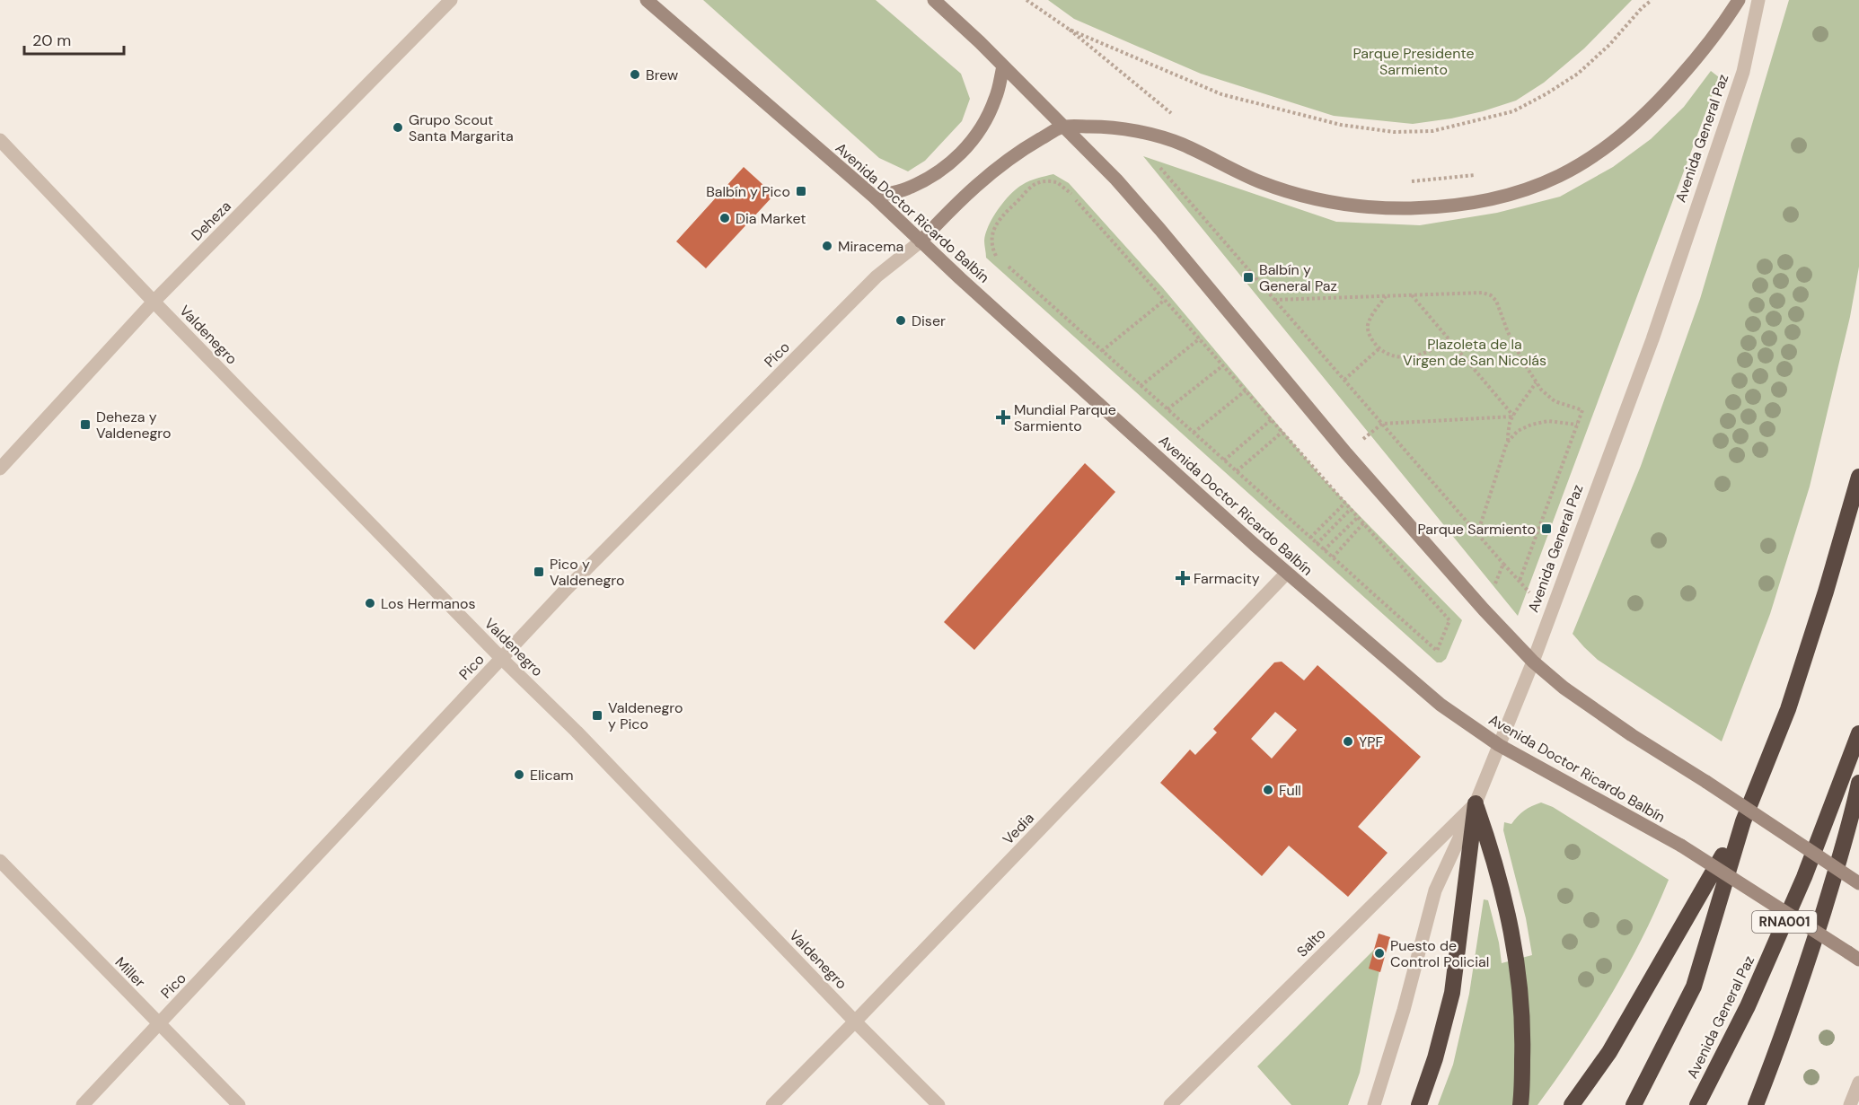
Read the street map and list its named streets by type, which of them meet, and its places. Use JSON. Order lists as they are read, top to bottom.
{
  "streets": {
    "highway": ["Avenida General Paz", "RNA001"],
    "main road": ["Avenida Doctor Ricardo Balbín"],
    "street": [
      "Deheza",
      "Valdenegro",
      "Pico",
      "Vedia",
      "Salto",
      "Miller"
    ]
  },
  "crossings": [
    ["Avenida General Paz", "Avenida Doctor Ricardo Balbín"],
    ["Avenida General Paz", "Salto"],
    ["Avenida Doctor Ricardo Balbín", "Pico"],
    ["Avenida Doctor Ricardo Balbín", "Vedia"],
    ["Deheza", "Valdenegro"],
    ["Valdenegro", "Pico"],
    ["Valdenegro", "Vedia"],
    ["Pico", "Miller"]
  ],
  "parks": ["Parque Presidente Sarmiento", "Plazoleta de la Virgen de San Nicolás"],
  "places": {
    "other": [
      "Brew",
      "Grupo Scout Santa Margarita",
      "Dia Market",
      "Miracema",
      "Diser",
      "Los Hermanos",
      "YPF",
      "Elicam",
      "Full",
      "Puesto de Control Policial"
    ],
    "transit": [
      "Balbín y Pico",
      "Balbín y General Paz",
      "Deheza y Valdenegro",
      "Parque Sarmiento",
      "Pico y Valdenegro",
      "Valdenegro y Pico"
    ],
    "health": ["Mundial Parque Sarmiento", "Farmacity"]
  },
  "scale_bar": "20 m"
}
